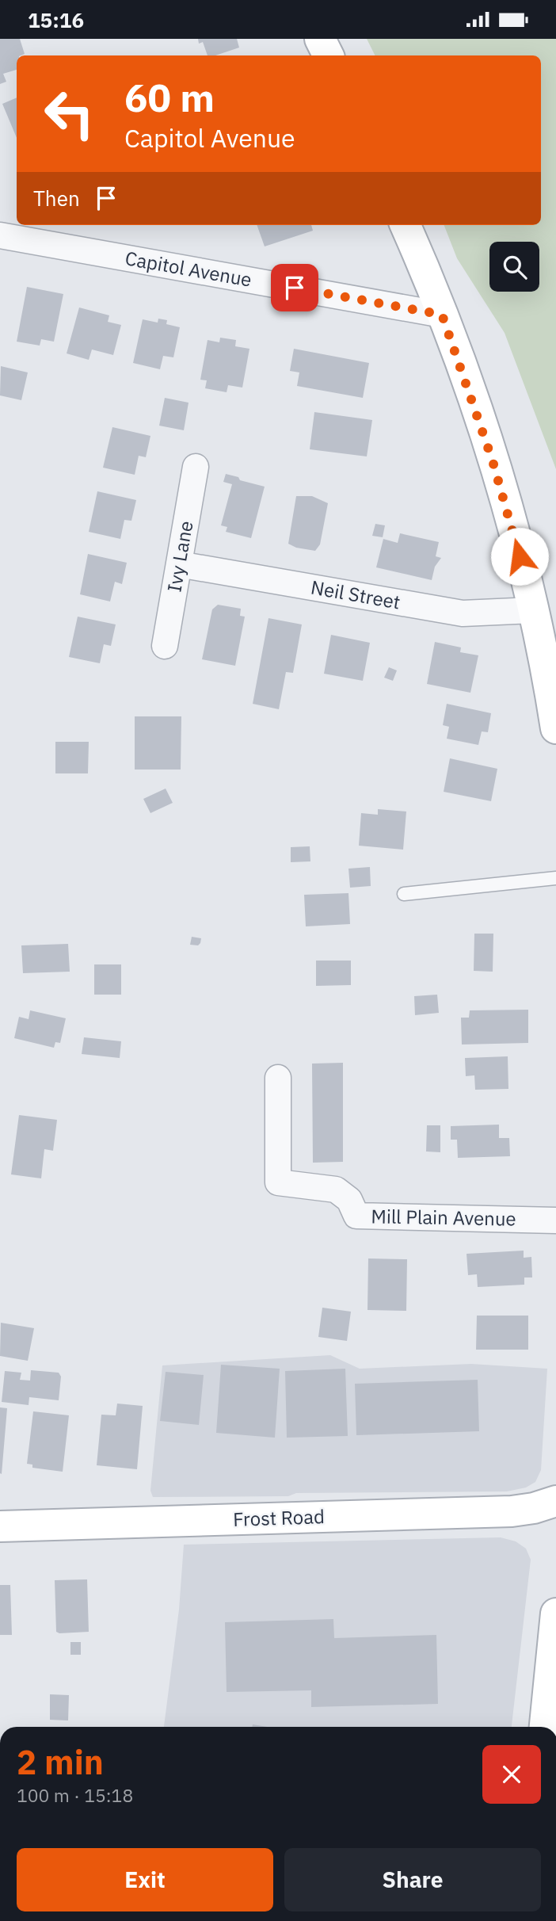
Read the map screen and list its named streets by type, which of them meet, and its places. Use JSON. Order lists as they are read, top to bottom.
{
  "streets": {
    "main road": ["Frost Road"],
    "street": [
      "Capitol Avenue",
      "Ivy Lane",
      "Neil Street",
      "Mill Plain Avenue"
    ]
  },
  "crossings": [
    ["Ivy Lane", "Neil Street"]
  ],
  "page": {
    "status": "15:16",
    "turn": ["60 m", "Capitol Avenue"],
    "then": "Then",
    "heading": ["2 min", "100 m · 15:18"],
    "buttons": ["Exit", "Share"]
  }
}
